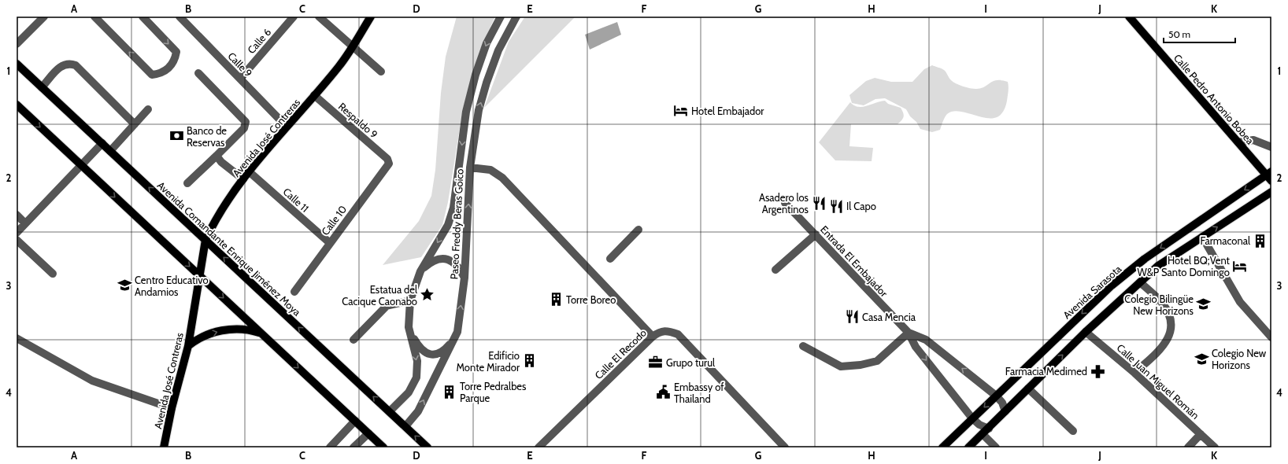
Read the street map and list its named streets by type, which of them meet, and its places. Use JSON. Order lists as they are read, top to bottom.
{
  "streets": {
    "main road": [
      "Calle Pedro Antonio Bobea",
      "Avenida José Contreras",
      "Avenida Comandante Enrique Jiménez Moya",
      "Avenida Sarasota"
    ],
    "street": [
      "Calle 6",
      "Calle 9",
      "Respaldo 9",
      "Calle 11",
      "Calle 10",
      "Paseo Freddy Beras Goico",
      "Entrada El Embajador",
      "Calle El Recodo",
      "Calle Juan Miguel Román"
    ]
  },
  "crossings": [
    ["Calle 6", "Calle 9"],
    ["Calle 9", "Avenida José Contreras"],
    ["Calle Pedro Antonio Bobea", "Avenida Sarasota"],
    ["Respaldo 9", "Avenida José Contreras"],
    ["Respaldo 9", "Calle 10"],
    ["Avenida José Contreras", "Calle 11"],
    ["Avenida José Contreras", "Avenida Comandante Enrique Jiménez Moya"],
    ["Calle 11", "Calle 10"],
    ["Paseo Freddy Beras Goico", "Avenida Comandante Enrique Jiménez Moya"],
    ["Entrada El Embajador", "Avenida Sarasota"]
  ],
  "places": {
    "hotel": ["Hotel Embajador", "Hotel BQ;Vent W&P Santo Domingo"],
    "bank": ["Banco de Reservas"],
    "restaurant": ["Asadero los Argentinos", "Il Capo", "Casa Mencia"],
    "building": [
      "Farmaconal",
      "Torre Boreo",
      "Edificio Monte Mirador",
      "Torre Pedralbes Parque"
    ],
    "school or university": ["Centro Educativo Andamios", "Colegio Bilingüe New Horizons", "Colegio New Horizons"],
    "place": ["Estatua del Cacique Caonabo"],
    "office": ["Grupo turul"],
    "pharmacy": ["Farmacia Medimed"],
    "public building": ["Embassy of Thailand"]
  },
  "scale_bar": "50 m",
  "grid": {
    "columns": [
      "A",
      "B",
      "C",
      "D",
      "E",
      "F",
      "G",
      "H",
      "I",
      "J",
      "K"
    ],
    "rows": [
      "1",
      "2",
      "3",
      "4"
    ]
  }
}
